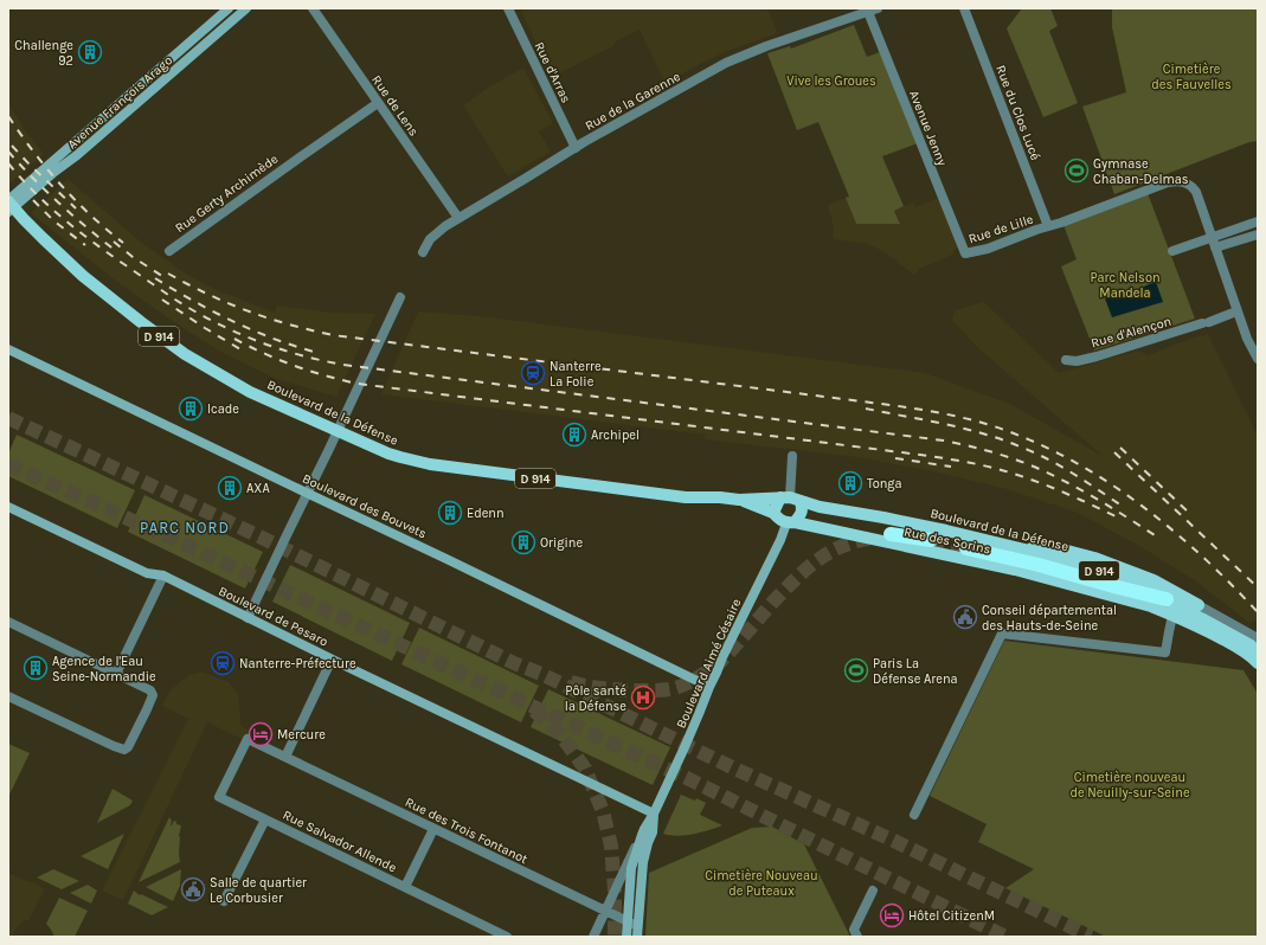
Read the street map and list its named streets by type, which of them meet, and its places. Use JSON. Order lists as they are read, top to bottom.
{
  "streets": {
    "main road": [
      "Avenue François Arago",
      "D 914",
      "Boulevard de la Défense",
      "Boulevard des Bouvets",
      "Rue des Sorins",
      "Boulevard de Pesaro",
      "Boulevard Aimé Césaire"
    ],
    "street": [
      "Rue d'Arras",
      "Rue de la Garenne",
      "Rue de Lens",
      "Rue du Clos Lucé",
      "Avenue Jenny",
      "Rue Gerty Archimède",
      "Rue de Lille",
      "Rue d'Alençon",
      "Rue des Trois Fontanot",
      "Rue Salvador Allende"
    ]
  },
  "crossings": [
    ["Rue d'Arras", "Rue de la Garenne"],
    ["Rue de la Garenne", "Rue de Lens"],
    ["Rue de la Garenne", "Avenue Jenny"],
    ["Avenue François Arago", "Boulevard de la Défense"],
    ["Rue de Lens", "Rue Gerty Archimède"],
    ["Rue du Clos Lucé", "Rue de Lille"],
    ["Avenue Jenny", "Rue de Lille"],
    ["Rue de Lille", "Rue d'Alençon"],
    ["Boulevard de la Défense", "Rue des Sorins"],
    ["Boulevard de la Défense", "Boulevard Aimé Césaire"],
    ["Boulevard des Bouvets", "Boulevard Aimé Césaire"],
    ["Rue des Sorins", "Boulevard Aimé Césaire"],
    ["Boulevard de Pesaro", "Boulevard Aimé Césaire"],
    ["Boulevard Aimé Césaire", "Rue des Trois Fontanot"],
    ["Rue des Trois Fontanot", "Rue Salvador Allende"]
  ],
  "districts": ["PARC NORD"],
  "parks": [
    "Cimetière des Fauvelles",
    "Vive les Groues",
    "Parc Nelson Mandela",
    "Cimetière nouveau de Neuilly-sur-Seine",
    "Cimetière Nouveau de Puteaux"
  ],
  "places": {
    "building": [
      "Challenge 92",
      "Icade",
      "Archipel",
      "Tonga",
      "AXA",
      "Edenn",
      "Origine",
      "Agence de l'Eau Seine-Normandie"
    ],
    "sports": ["Gymnase Chaban-Delmas", "Paris La Défense Arena"],
    "station": ["Nanterre La Folie", "Nanterre-Préfecture"],
    "public building": ["Conseil départemental des Hauts-de-Seine", "Salle de quartier Le Corbusier"],
    "hospital": ["Pôle santé la Défense"],
    "hotel": ["Mercure", "Hôtel CitizenM"]
  }
}
